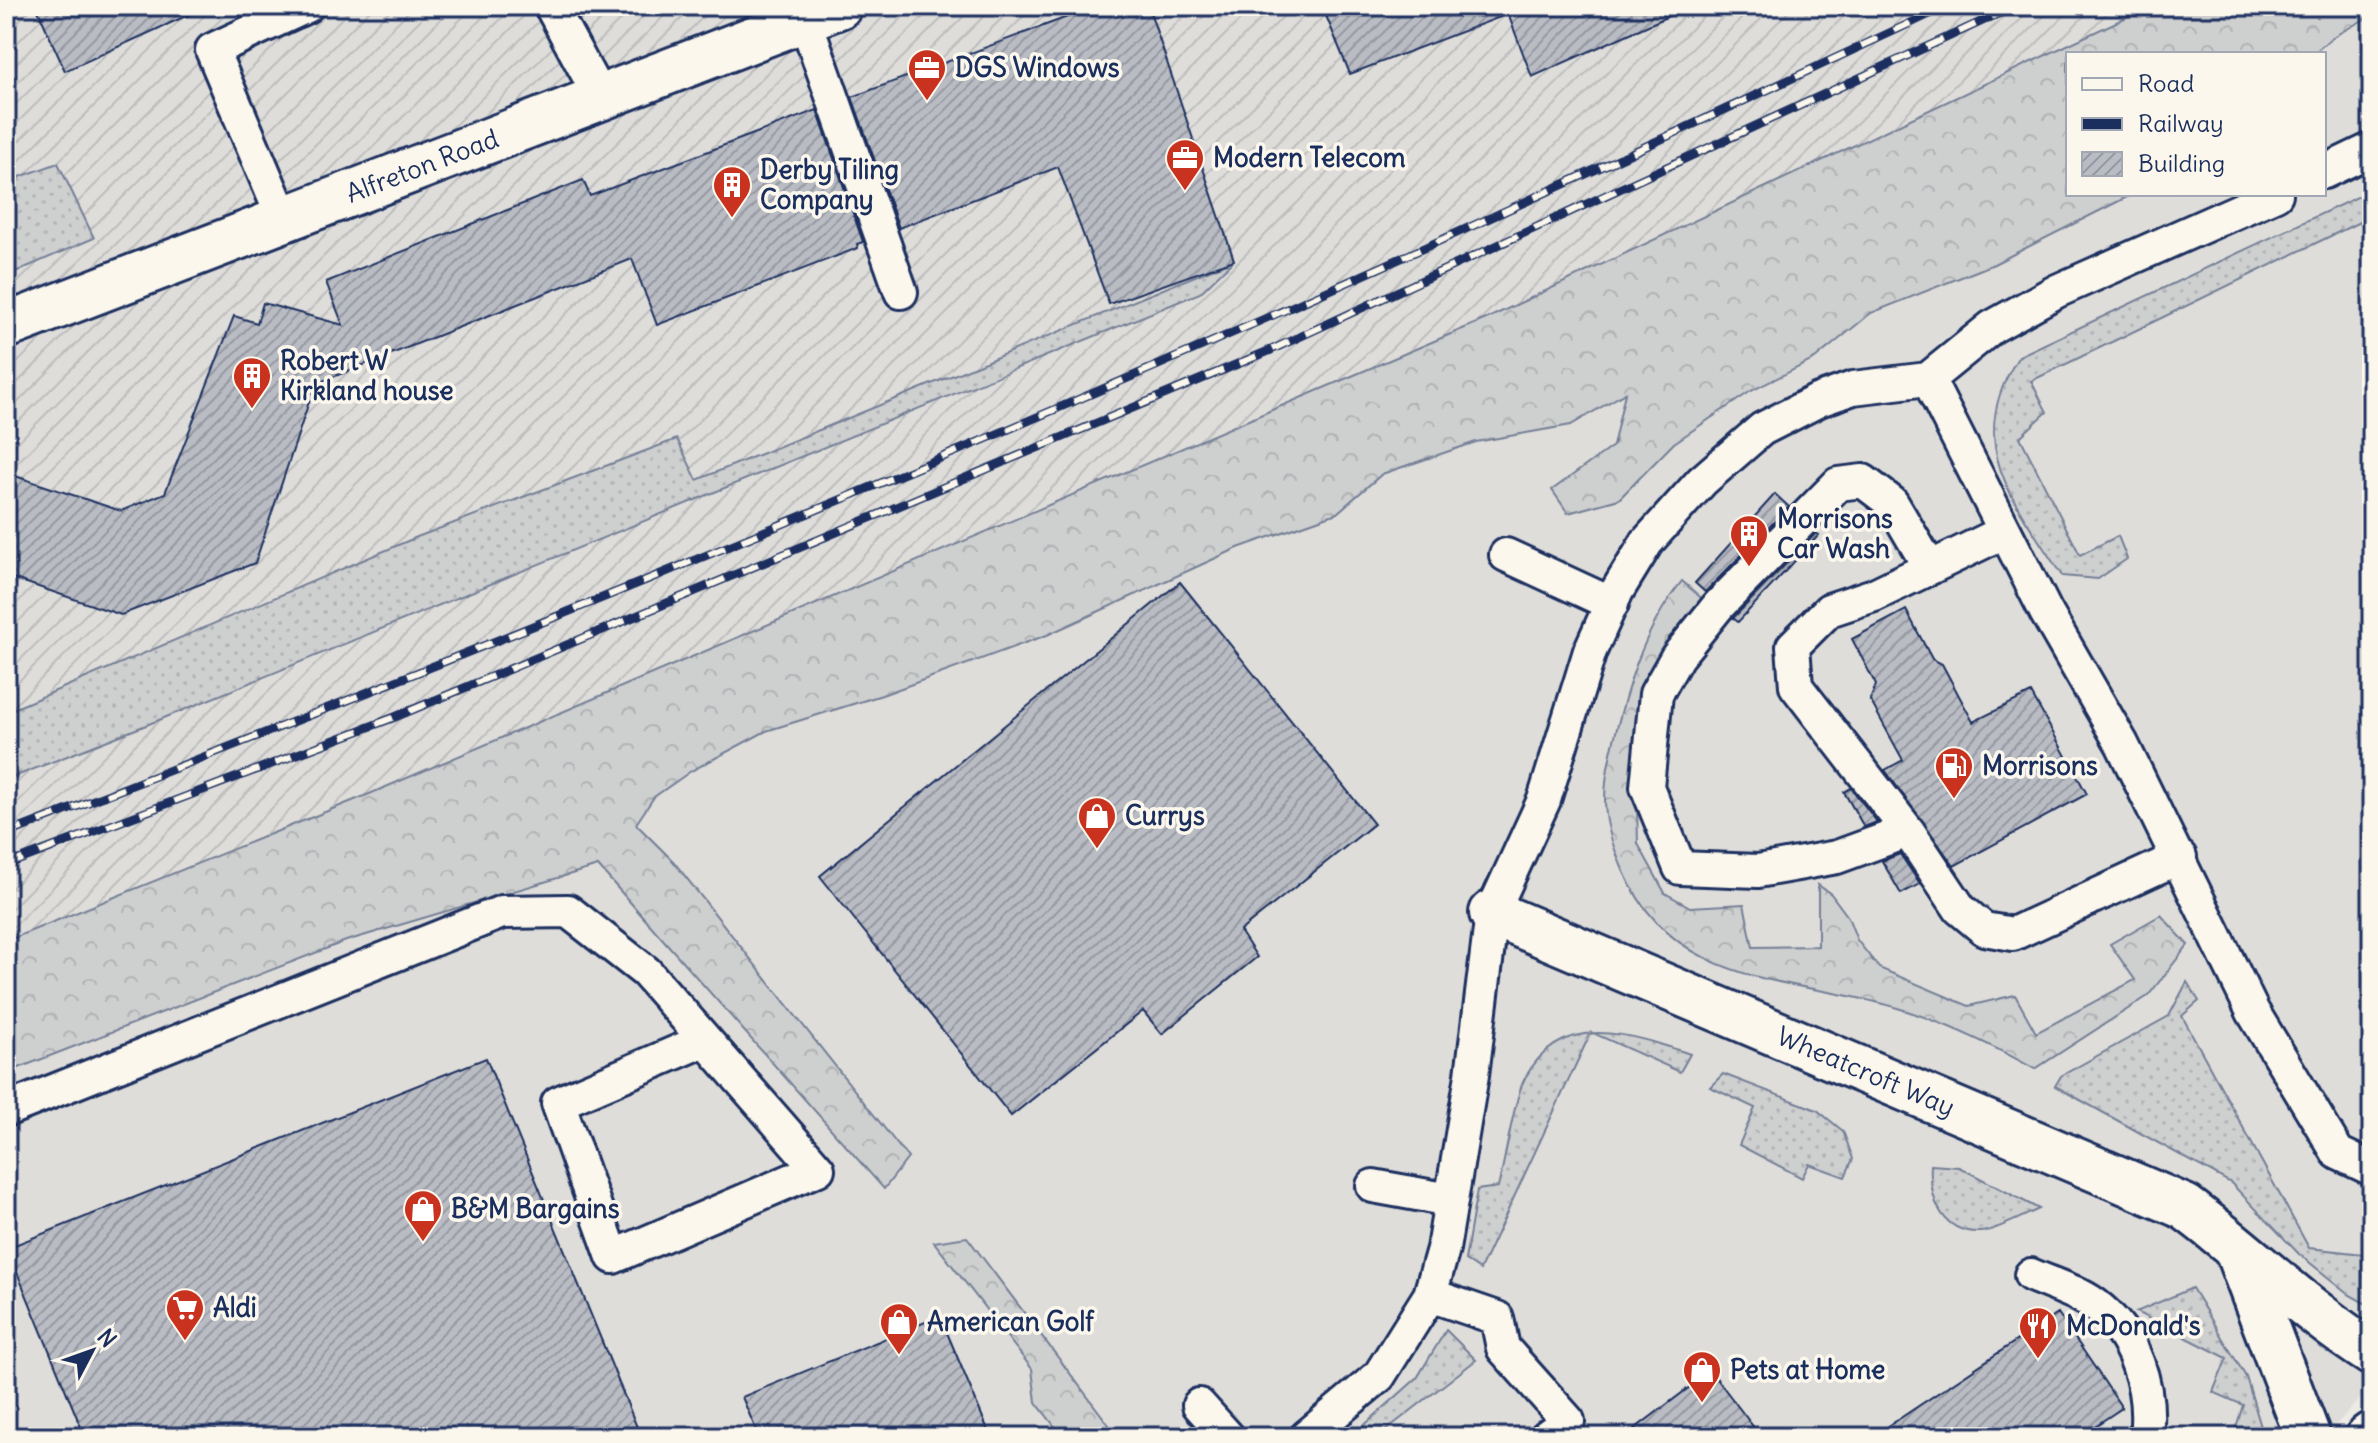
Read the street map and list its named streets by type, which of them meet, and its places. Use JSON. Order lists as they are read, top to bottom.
{
  "streets": {
    "street": ["Alfreton Road", "Wheatcroft Way"]
  },
  "places": {
    "office": ["DGS Windows", "Modern Telecom"],
    "building": ["Derby Tiling Company", "Robert W Kirkland house", "Morrisons Car Wash"],
    "fuel station": ["Morrisons"],
    "shop": [
      "Currys",
      "B&M Bargains",
      "American Golf",
      "Pets at Home"
    ],
    "supermarket": ["Aldi"],
    "restaurant": ["McDonald's"]
  },
  "legend": ["Road", "Railway", "Building"],
  "north": "top right"
}
